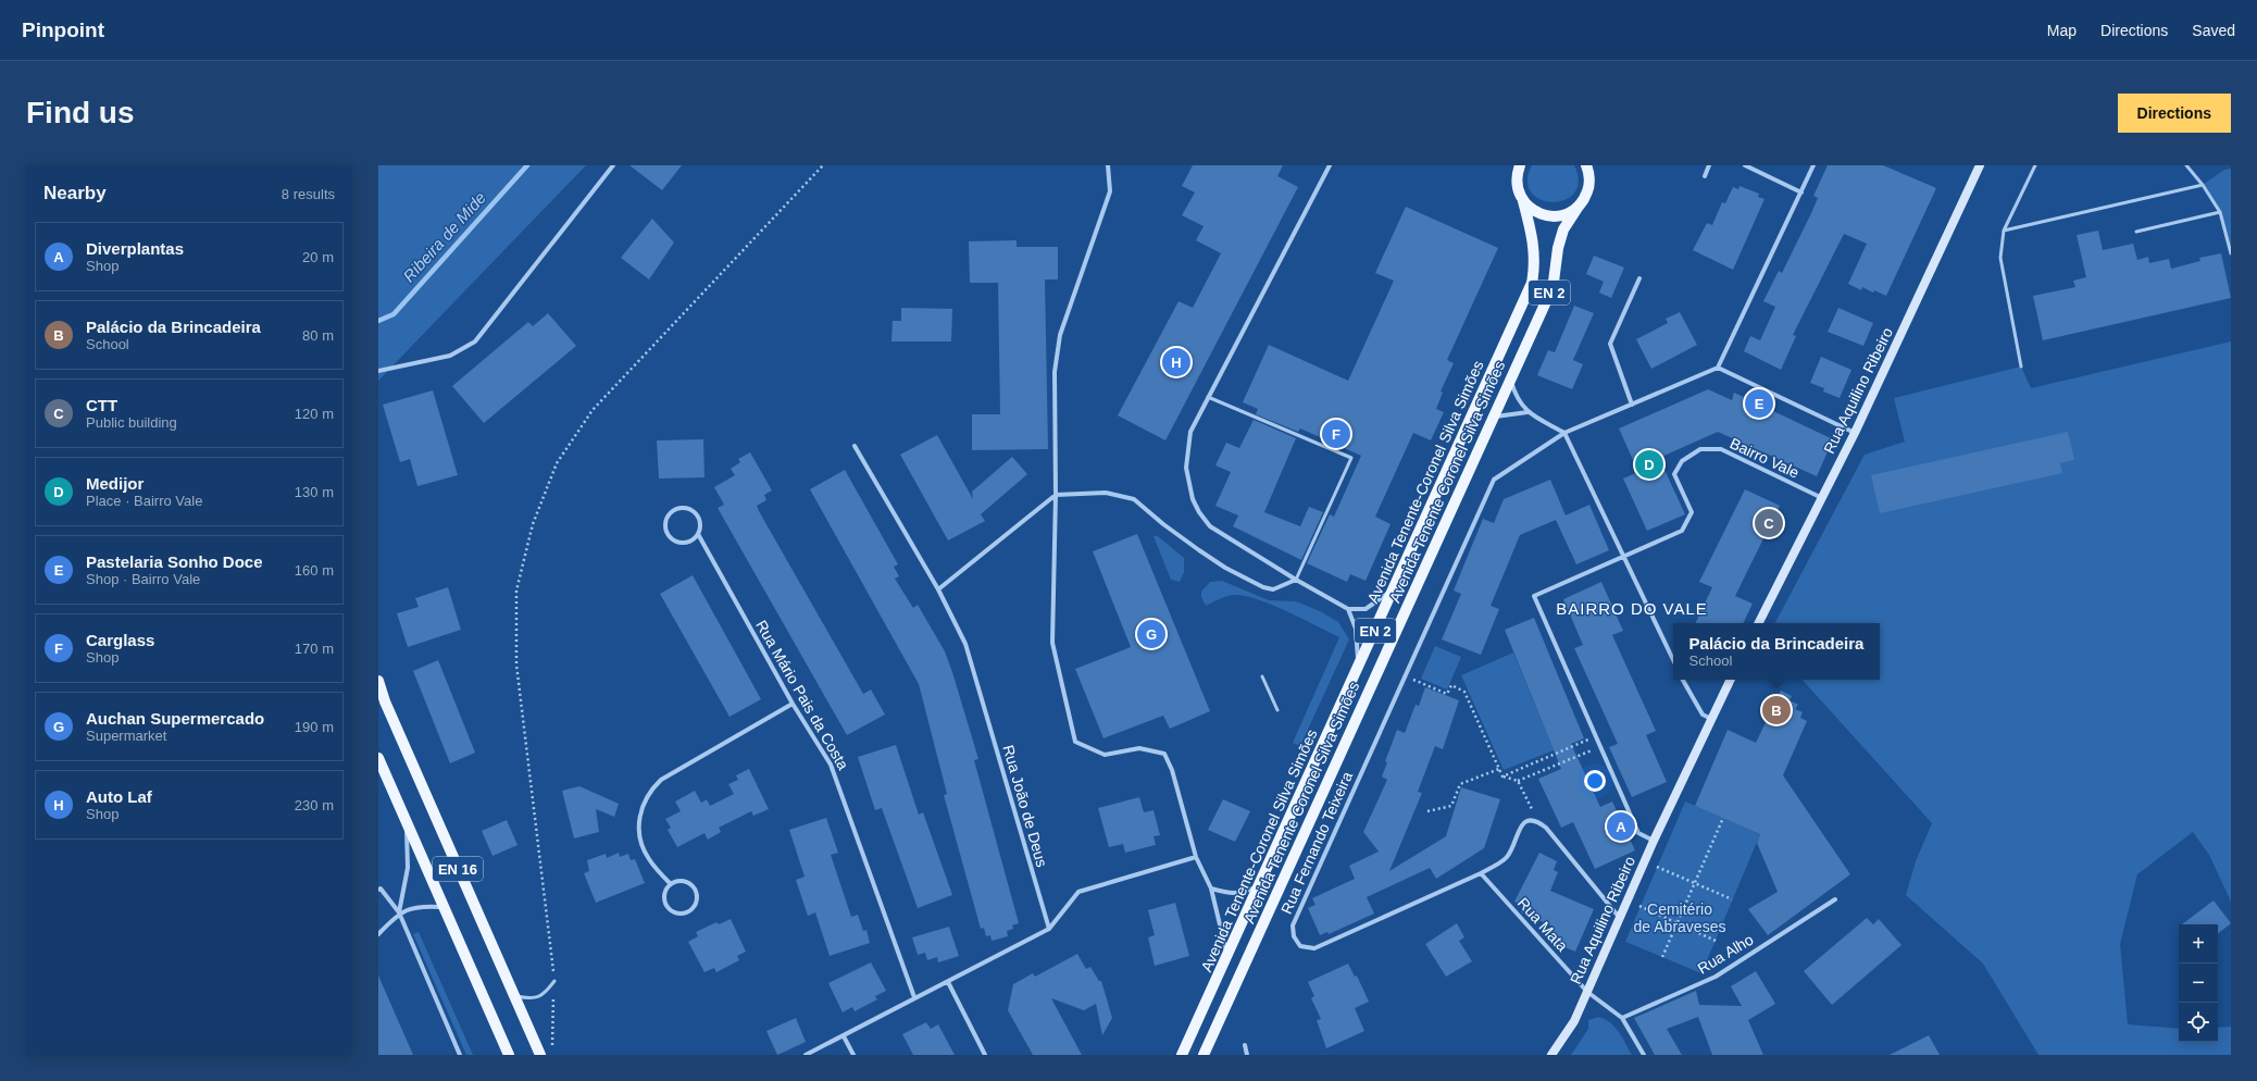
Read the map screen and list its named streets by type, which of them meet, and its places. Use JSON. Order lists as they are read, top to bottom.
{
  "streets": {
    "main road": [
      "EN 2",
      "Avenida Tenente-Coronel Silva Simões",
      "Avenida Tenente Coronel Silva Simões",
      "EN 16"
    ],
    "street": [
      "Rua Aquilino Ribeiro",
      "Bairro Vale",
      "Rua Mário Pais da Costa",
      "Rua João de Deus",
      "Rua Fernando Teixeira",
      "Rua Mata",
      "Rua Alho"
    ]
  },
  "crossings": [
    ["EN 2", "Avenida Tenente-Coronel Silva Simões"],
    ["EN 2", "Avenida Tenente Coronel Silva Simões"],
    ["Rua Aquilino Ribeiro", "Bairro Vale"],
    ["Rua Aquilino Ribeiro", "Rua Mata"],
    ["Rua Fernando Teixeira", "Rua Mata"],
    ["Rua Mata", "Rua Alho"]
  ],
  "districts": ["BAIRRO DO VALE"],
  "water": ["Ribeira de Mide"],
  "parks": ["Cemitério de Abraveses"],
  "page": {
    "header": "Pinpoint",
    "nav": ["Map", "Directions", "Saved"],
    "buttons": "Directions",
    "title": "Find us",
    "heading": ["Nearby", "8 results"],
    "list": [
      {
        "mark": "A",
        "name": "Diverplantas",
        "note": "Shop",
        "value": "20 m"
      },
      {
        "mark": "B",
        "name": "Palácio da Brincadeira",
        "note": "School",
        "value": "80 m"
      },
      {
        "mark": "C",
        "name": "CTT",
        "note": "Public building",
        "value": "120 m"
      },
      {
        "mark": "D",
        "name": "Medijor",
        "note": "Place · Bairro Vale",
        "value": "130 m"
      },
      {
        "mark": "E",
        "name": "Pastelaria Sonho Doce",
        "note": "Shop · Bairro Vale",
        "value": "160 m"
      },
      {
        "mark": "F",
        "name": "Carglass",
        "note": "Shop",
        "value": "170 m"
      },
      {
        "mark": "G",
        "name": "Auchan Supermercado",
        "note": "Supermarket",
        "value": "190 m"
      },
      {
        "mark": "H",
        "name": "Auto Laf",
        "note": "Shop",
        "value": "230 m"
      }
    ],
    "pins": [
      "H",
      "E",
      "F",
      "D",
      "C",
      "G",
      "B",
      "A"
    ],
    "popup": ["Palácio da Brincadeira", "School"],
    "map_buttons": ["+", "−"]
  }
}
